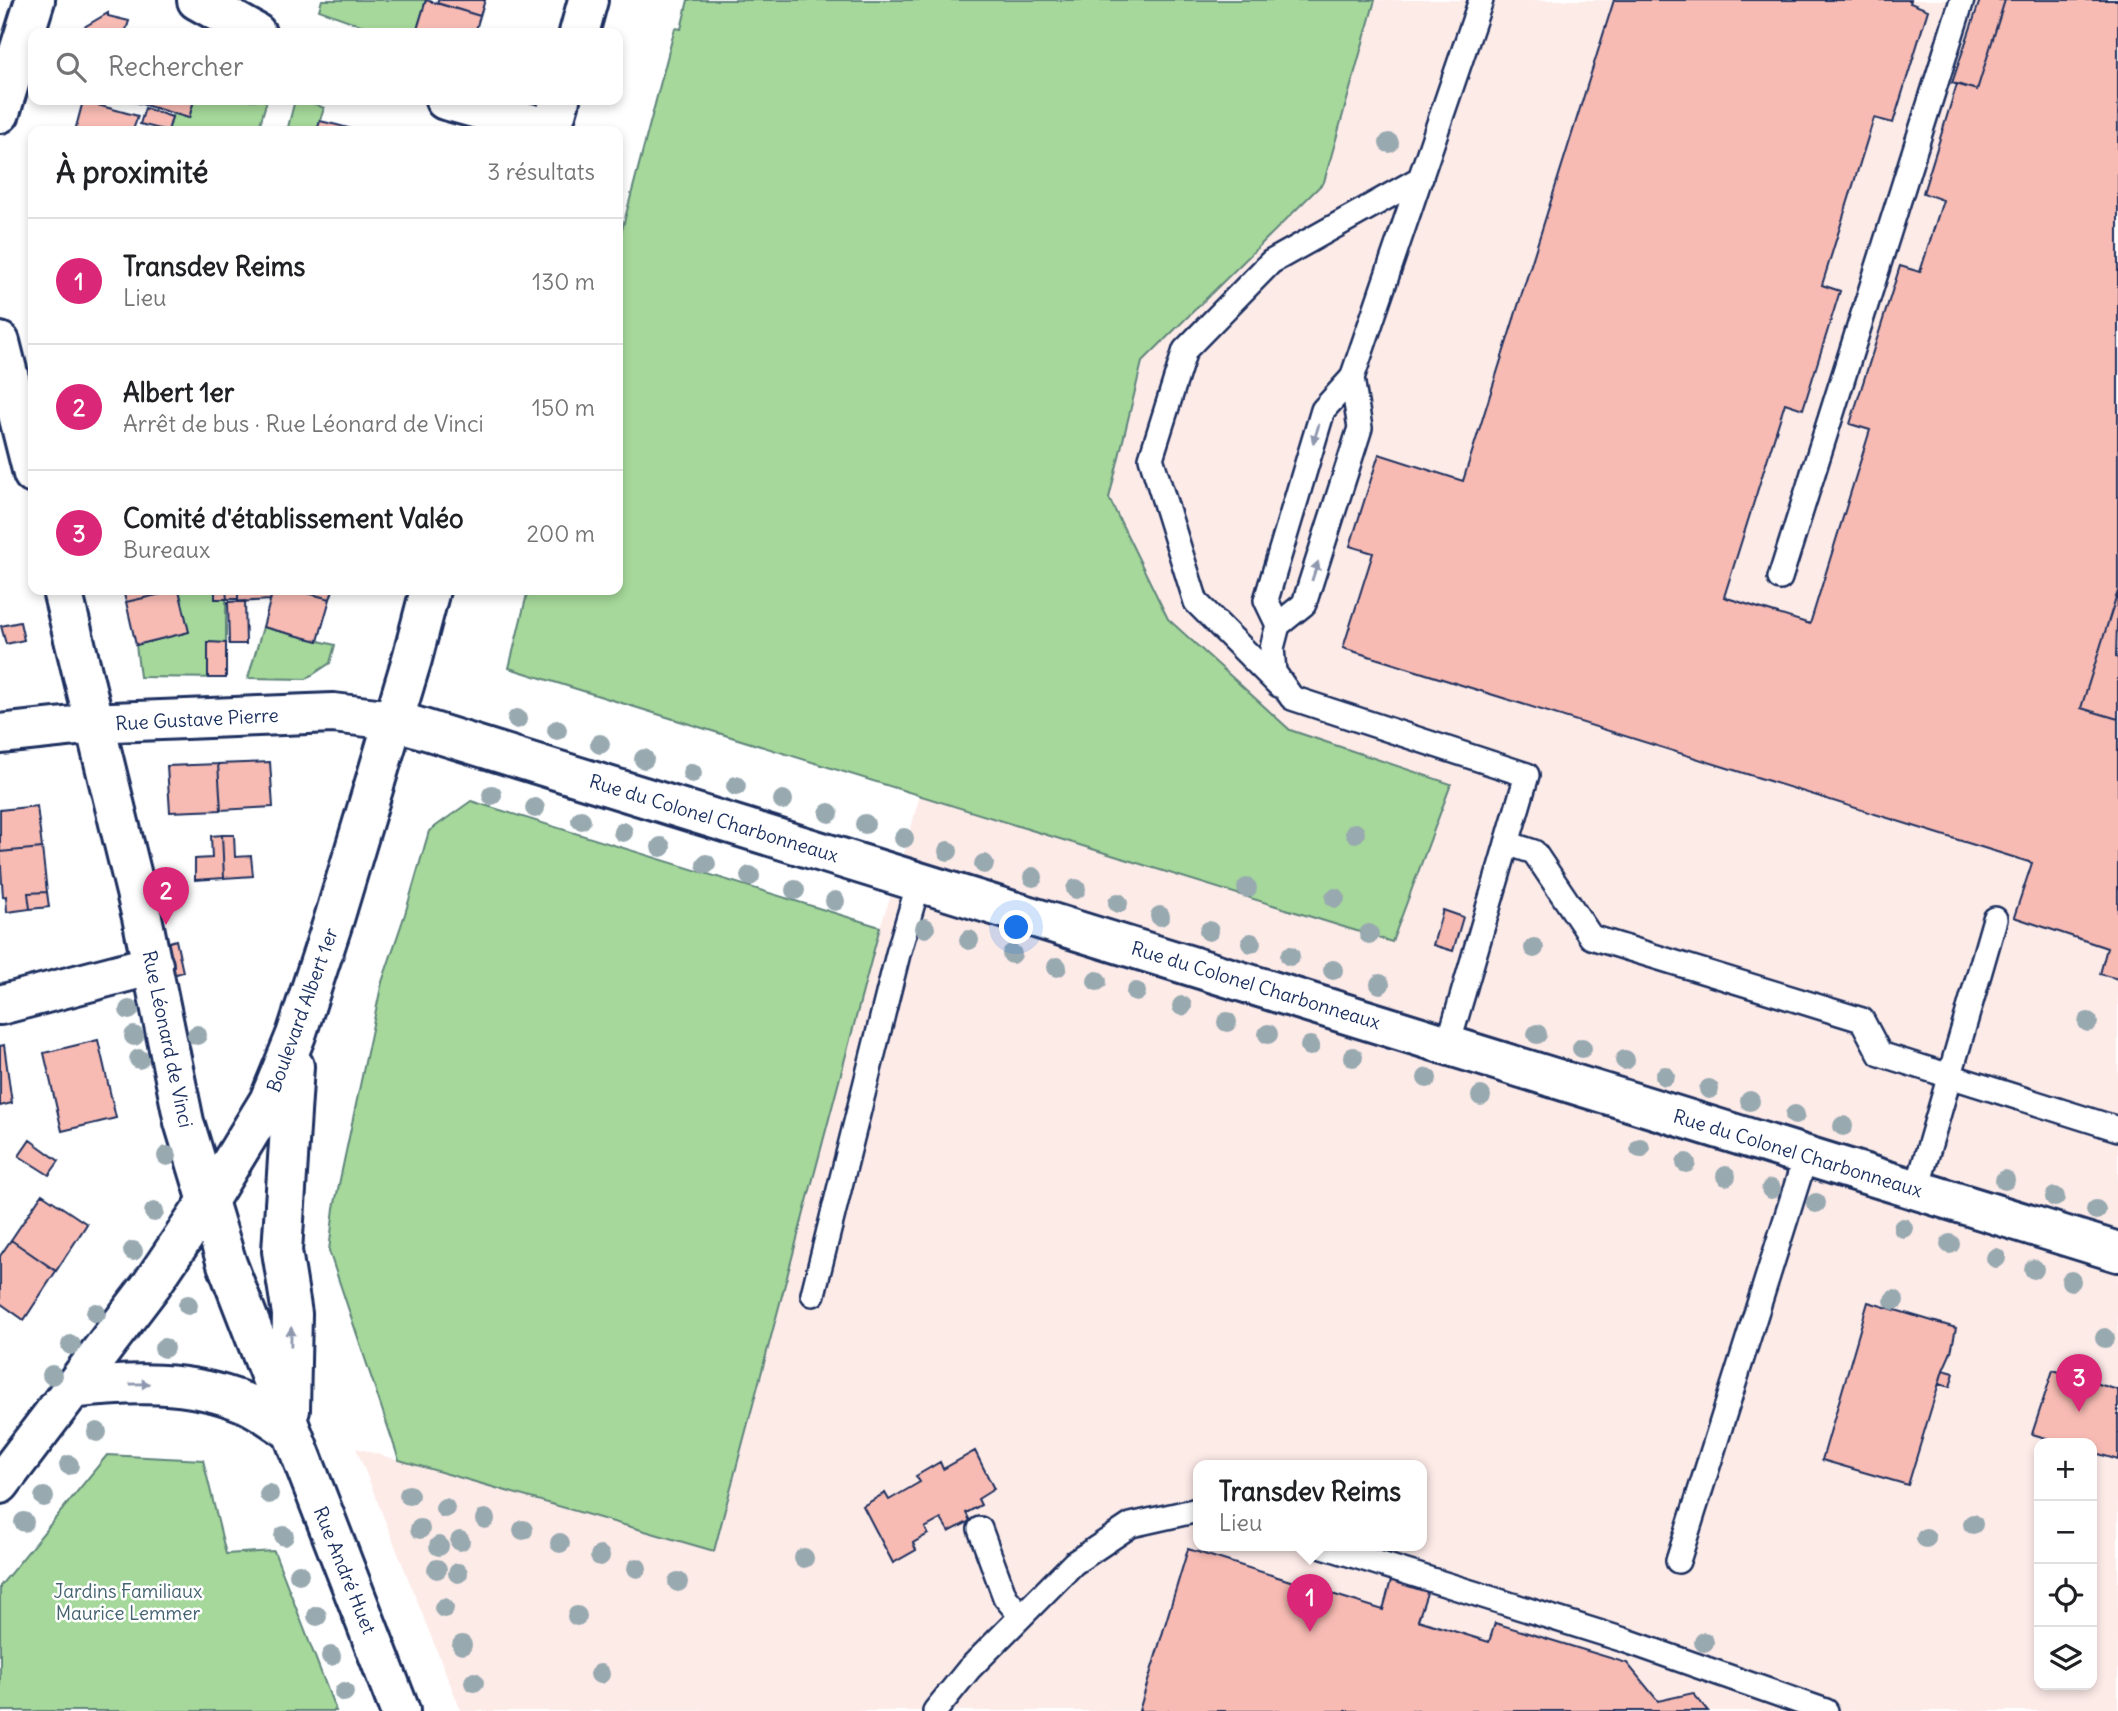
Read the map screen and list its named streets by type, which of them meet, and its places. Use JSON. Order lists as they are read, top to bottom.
{
  "streets": {
    "street": [
      "Rue Gustave Pierre",
      "Rue du Colonel Charbonneaux",
      "Boulevard Albert 1er",
      "Rue Léonard de Vinci",
      "Rue André Huet"
    ]
  },
  "crossings": [
    ["Rue Gustave Pierre", "Rue du Colonel Charbonneaux"],
    ["Rue Gustave Pierre", "Boulevard Albert 1er"],
    ["Rue Gustave Pierre", "Rue Léonard de Vinci"],
    ["Rue du Colonel Charbonneaux", "Boulevard Albert 1er"],
    ["Boulevard Albert 1er", "Rue Léonard de Vinci"],
    ["Boulevard Albert 1er", "Rue André Huet"],
    ["Rue Léonard de Vinci", "Rue André Huet"]
  ],
  "parks": ["Jardins Familiaux Maurice Lemmer"],
  "page": {
    "search": "Rechercher",
    "heading": ["À proximité", "3 résultats"],
    "list": [
      {
        "mark": "1",
        "name": "Transdev Reims",
        "note": "Lieu",
        "value": "130 m"
      },
      {
        "mark": "2",
        "name": "Albert 1er",
        "note": "Arrêt de bus · Rue Léonard de Vinci",
        "value": "150 m"
      },
      {
        "mark": "3",
        "name": "Comité d'établissement Valéo",
        "note": "Bureaux",
        "value": "200 m"
      }
    ],
    "pins": ["2", "3", "1"],
    "map_buttons": ["+", "−"],
    "popup": ["Transdev Reims", "Lieu"]
  }
}
